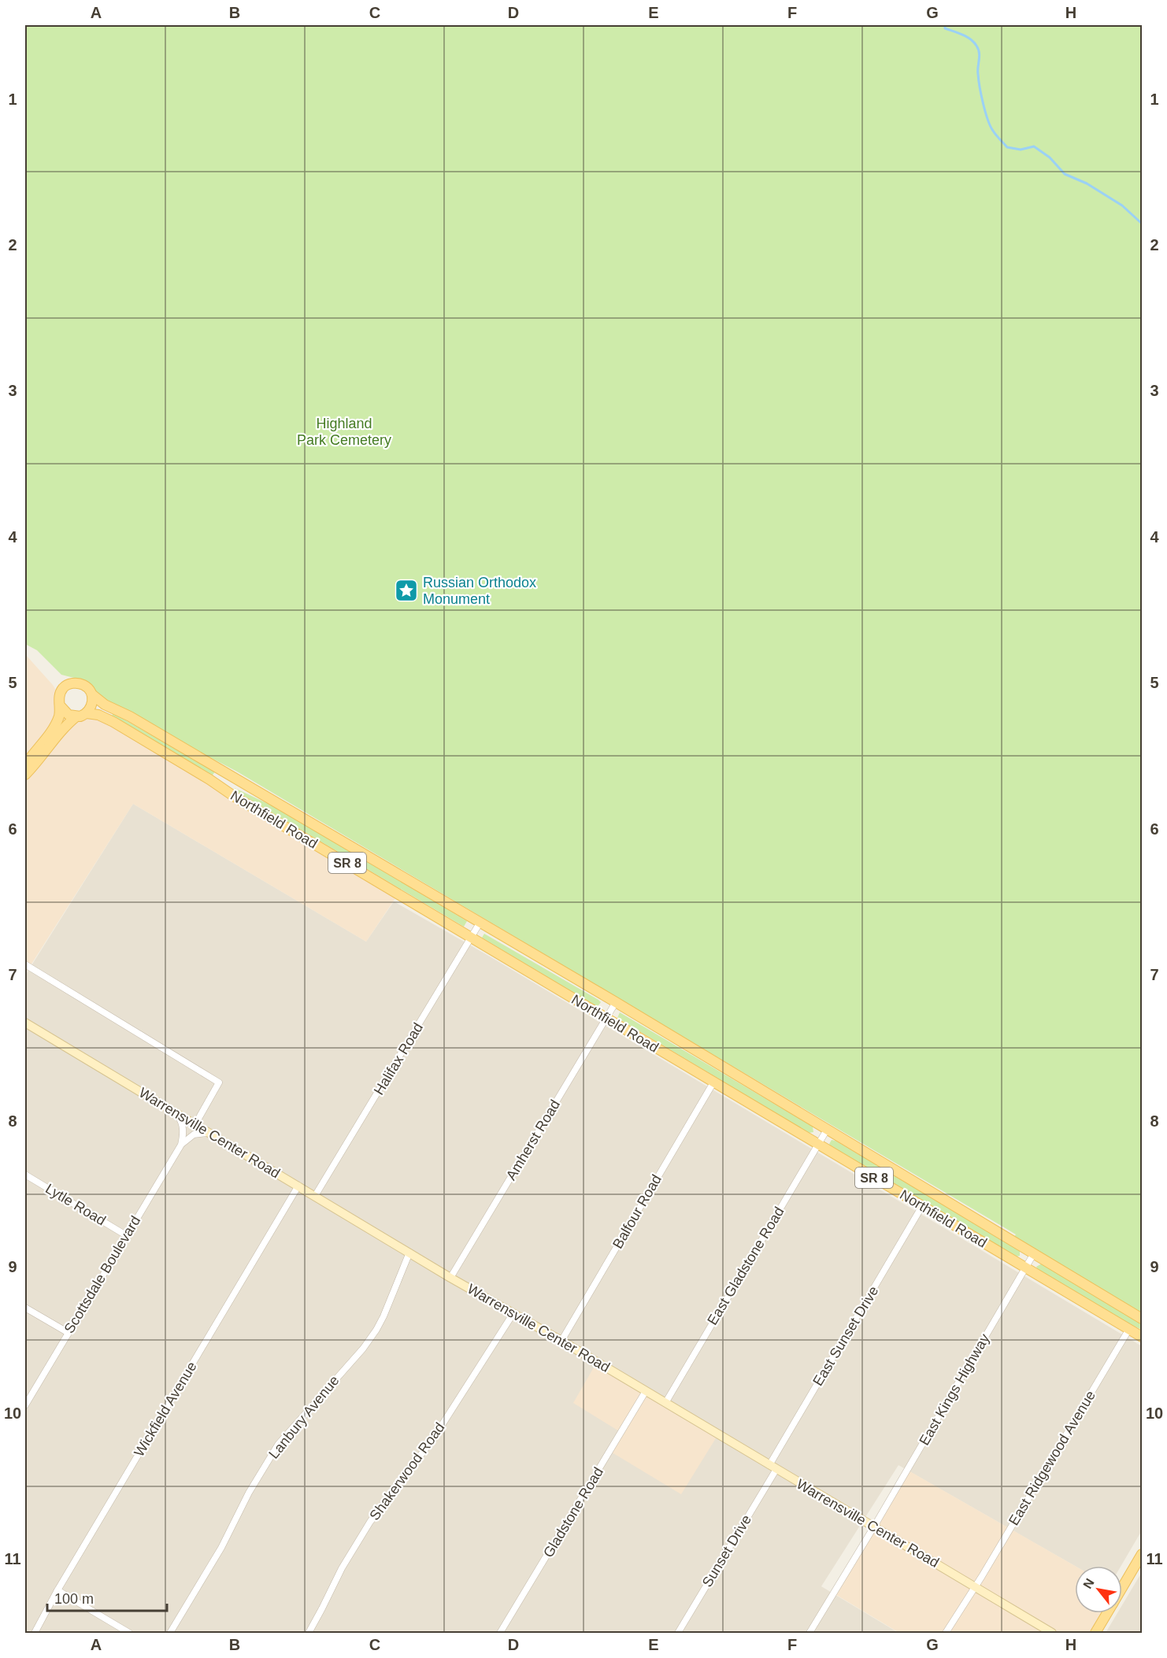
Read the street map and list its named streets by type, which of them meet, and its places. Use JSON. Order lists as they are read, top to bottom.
{
  "streets": {
    "main road": ["Northfield Road", "SR 8", "Warrensville Center Road"],
    "street": [
      "Halifax Road",
      "Amherst Road",
      "Lytle Road",
      "Balfour Road",
      "East Gladstone Road",
      "Scottsdale Boulevard",
      "East Sunset Drive",
      "East Kings Highway",
      "Wickfield Avenue",
      "Lanbury Avenue",
      "East Ridgewood Avenue",
      "Shakerwood Road",
      "Gladstone Road",
      "Sunset Drive"
    ]
  },
  "crossings": [
    ["Northfield Road", "SR 8"],
    ["Northfield Road", "Halifax Road"],
    ["Northfield Road", "Amherst Road"],
    ["Northfield Road", "Balfour Road"],
    ["Northfield Road", "East Gladstone Road"],
    ["Northfield Road", "East Sunset Drive"],
    ["Northfield Road", "East Kings Highway"],
    ["Northfield Road", "East Ridgewood Avenue"],
    ["Halifax Road", "Warrensville Center Road"],
    ["Warrensville Center Road", "Amherst Road"],
    ["Warrensville Center Road", "Balfour Road"],
    ["Warrensville Center Road", "East Gladstone Road"],
    ["Warrensville Center Road", "Scottsdale Boulevard"],
    ["Warrensville Center Road", "East Sunset Drive"],
    ["Warrensville Center Road", "East Kings Highway"],
    ["Warrensville Center Road", "Wickfield Avenue"],
    ["Warrensville Center Road", "Lanbury Avenue"],
    ["Warrensville Center Road", "East Ridgewood Avenue"],
    ["Warrensville Center Road", "Shakerwood Road"],
    ["Warrensville Center Road", "Gladstone Road"],
    ["Warrensville Center Road", "Sunset Drive"],
    ["Lytle Road", "Scottsdale Boulevard"],
    ["East Sunset Drive", "Sunset Drive"]
  ],
  "parks": ["Highland Park Cemetery"],
  "places": {
    "place": ["Russian Orthodox Monument"]
  },
  "scale_bar": "100 m",
  "north": "top left",
  "grid": {
    "columns": [
      "A",
      "B",
      "C",
      "D",
      "E",
      "F",
      "G",
      "H"
    ],
    "rows": [
      "1",
      "2",
      "3",
      "4",
      "5",
      "6",
      "7",
      "8",
      "9",
      "10",
      "11"
    ]
  }
}
